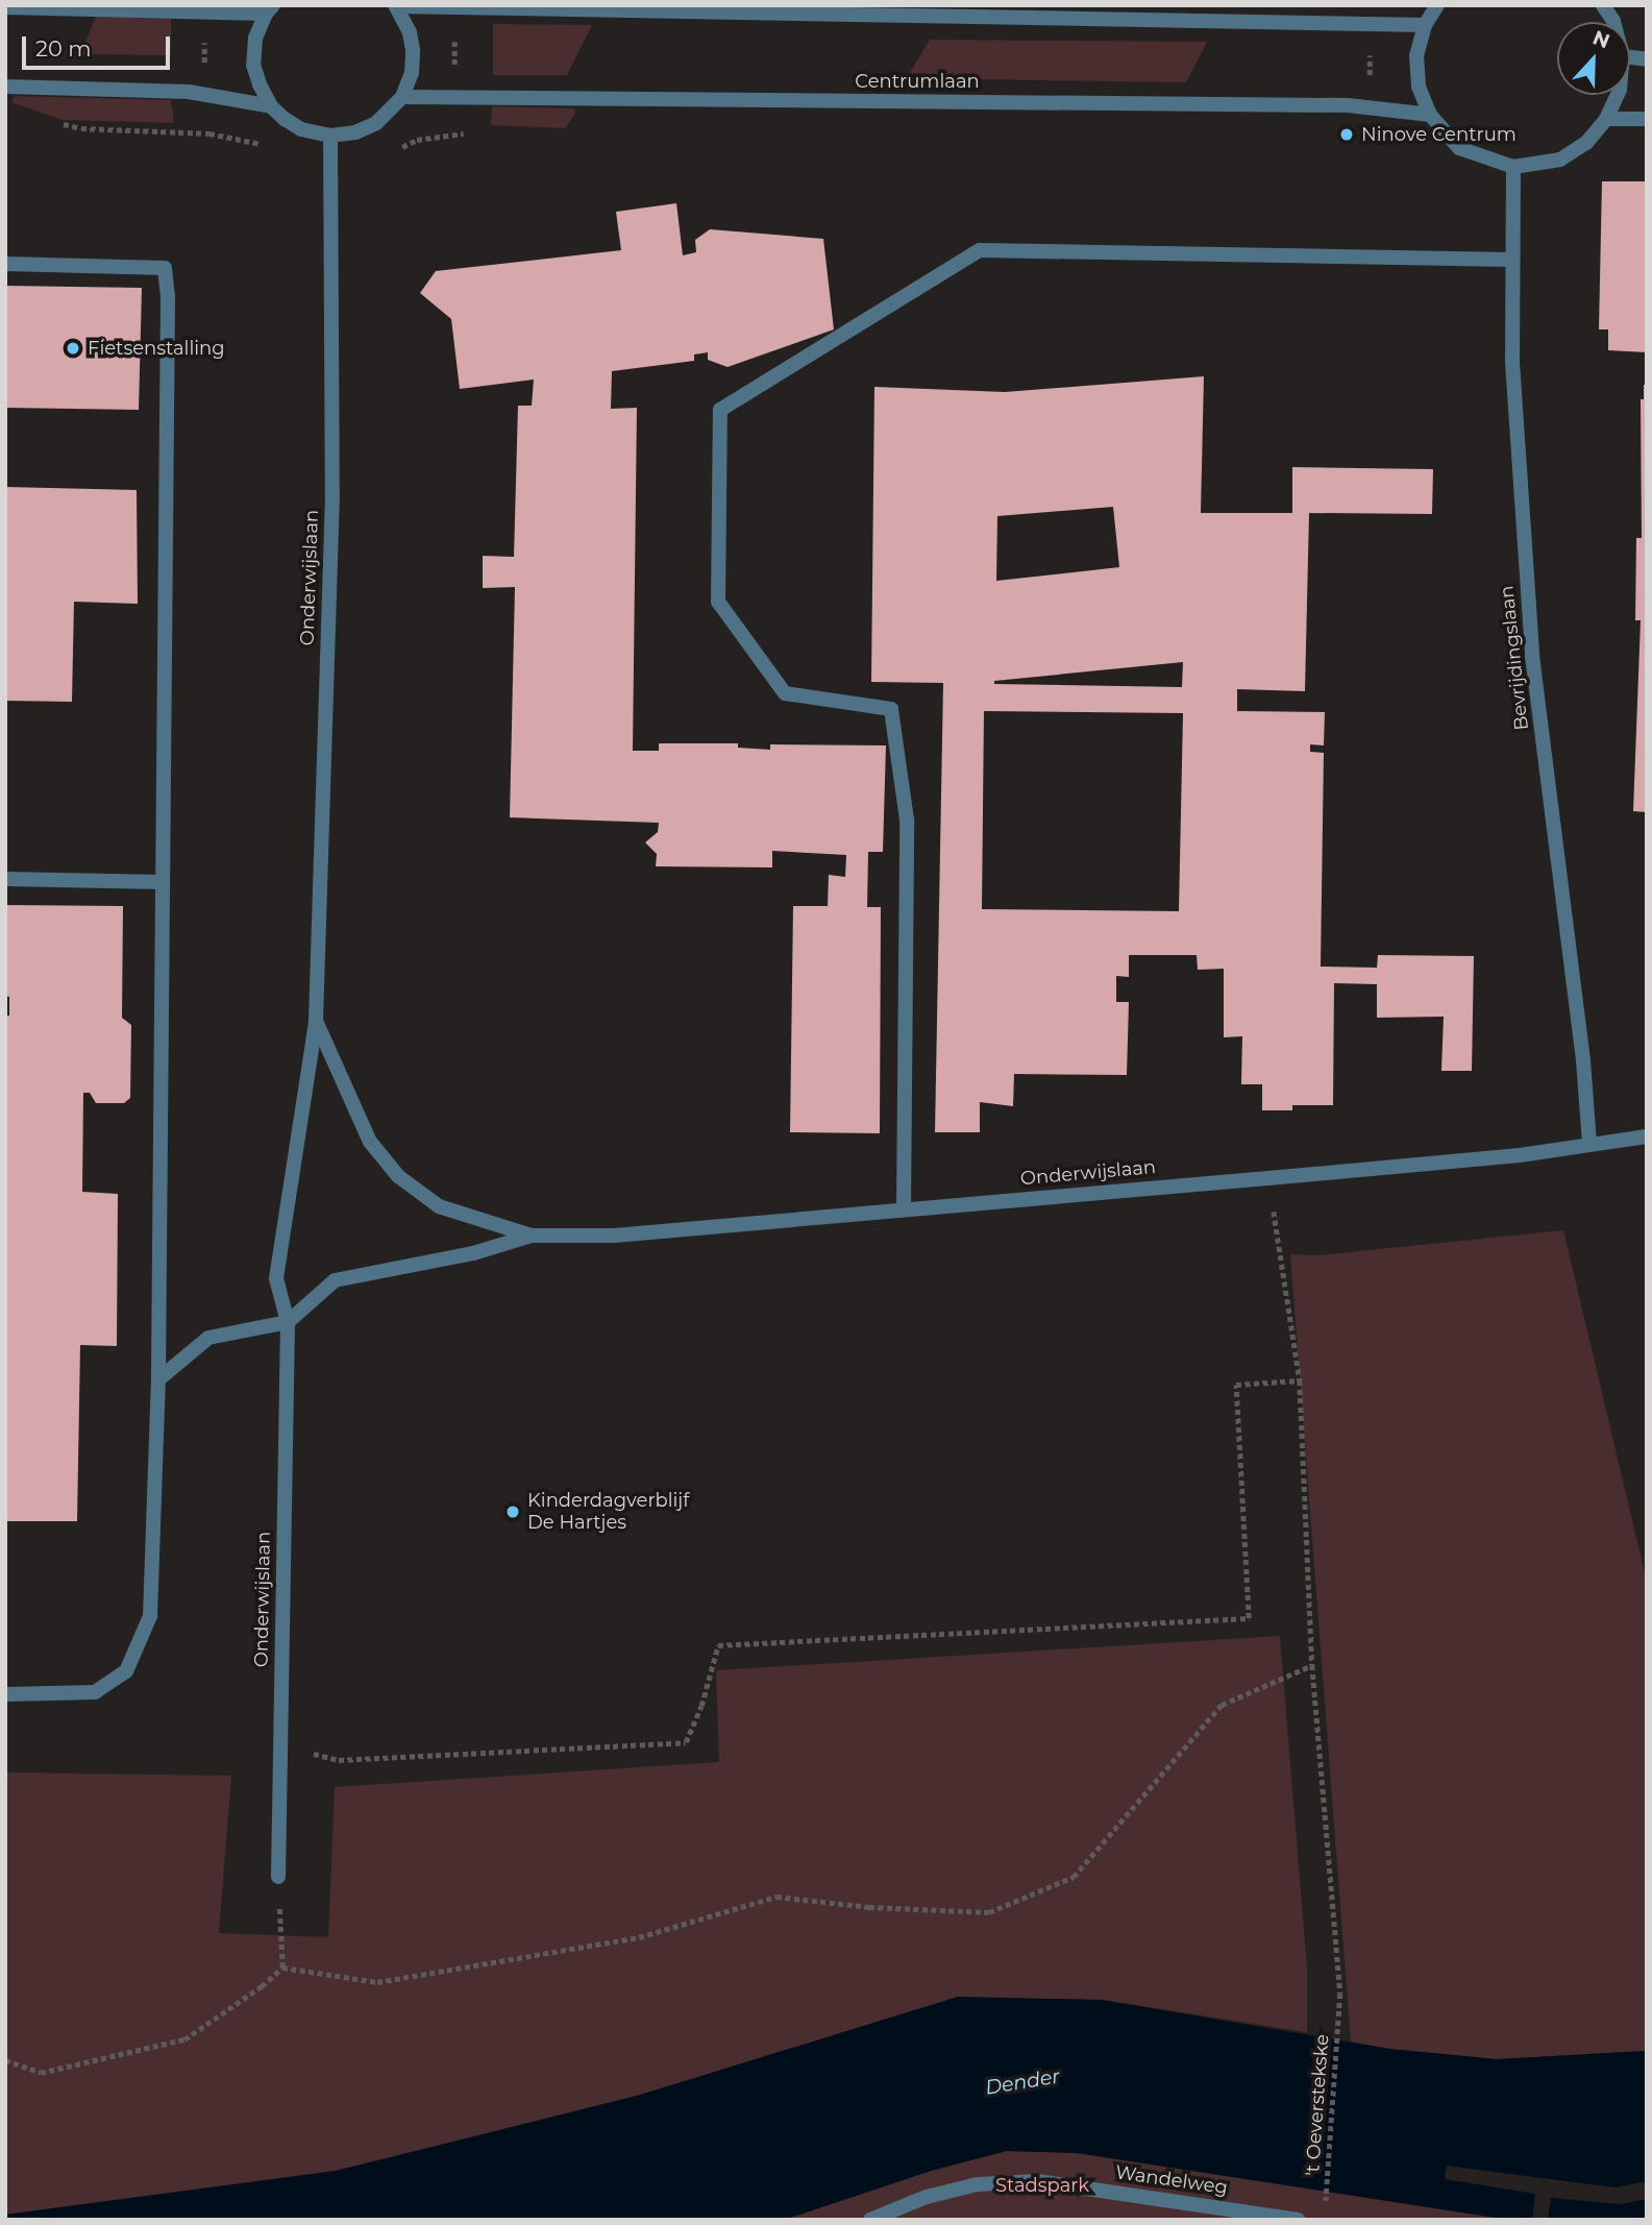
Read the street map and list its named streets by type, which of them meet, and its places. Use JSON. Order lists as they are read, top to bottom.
{
  "streets": {
    "street": [
      "Centrumlaan",
      "Onderwijslaan",
      "Bevrijdingslaan",
      "Wandelweg"
    ],
    "path": ["'t Oeverstekske"]
  },
  "crossings": [
    ["Onderwijslaan", "Bevrijdingslaan"],
    ["Onderwijslaan", "'t Oeverstekske"]
  ],
  "water": ["Dender"],
  "parks": ["Stadspark"],
  "places": ["Ninove Centrum", "Fietsenstalling", "Kinderdagverblijf De Hartjes"],
  "scale_bar": "20 m",
  "north": "top"
}
